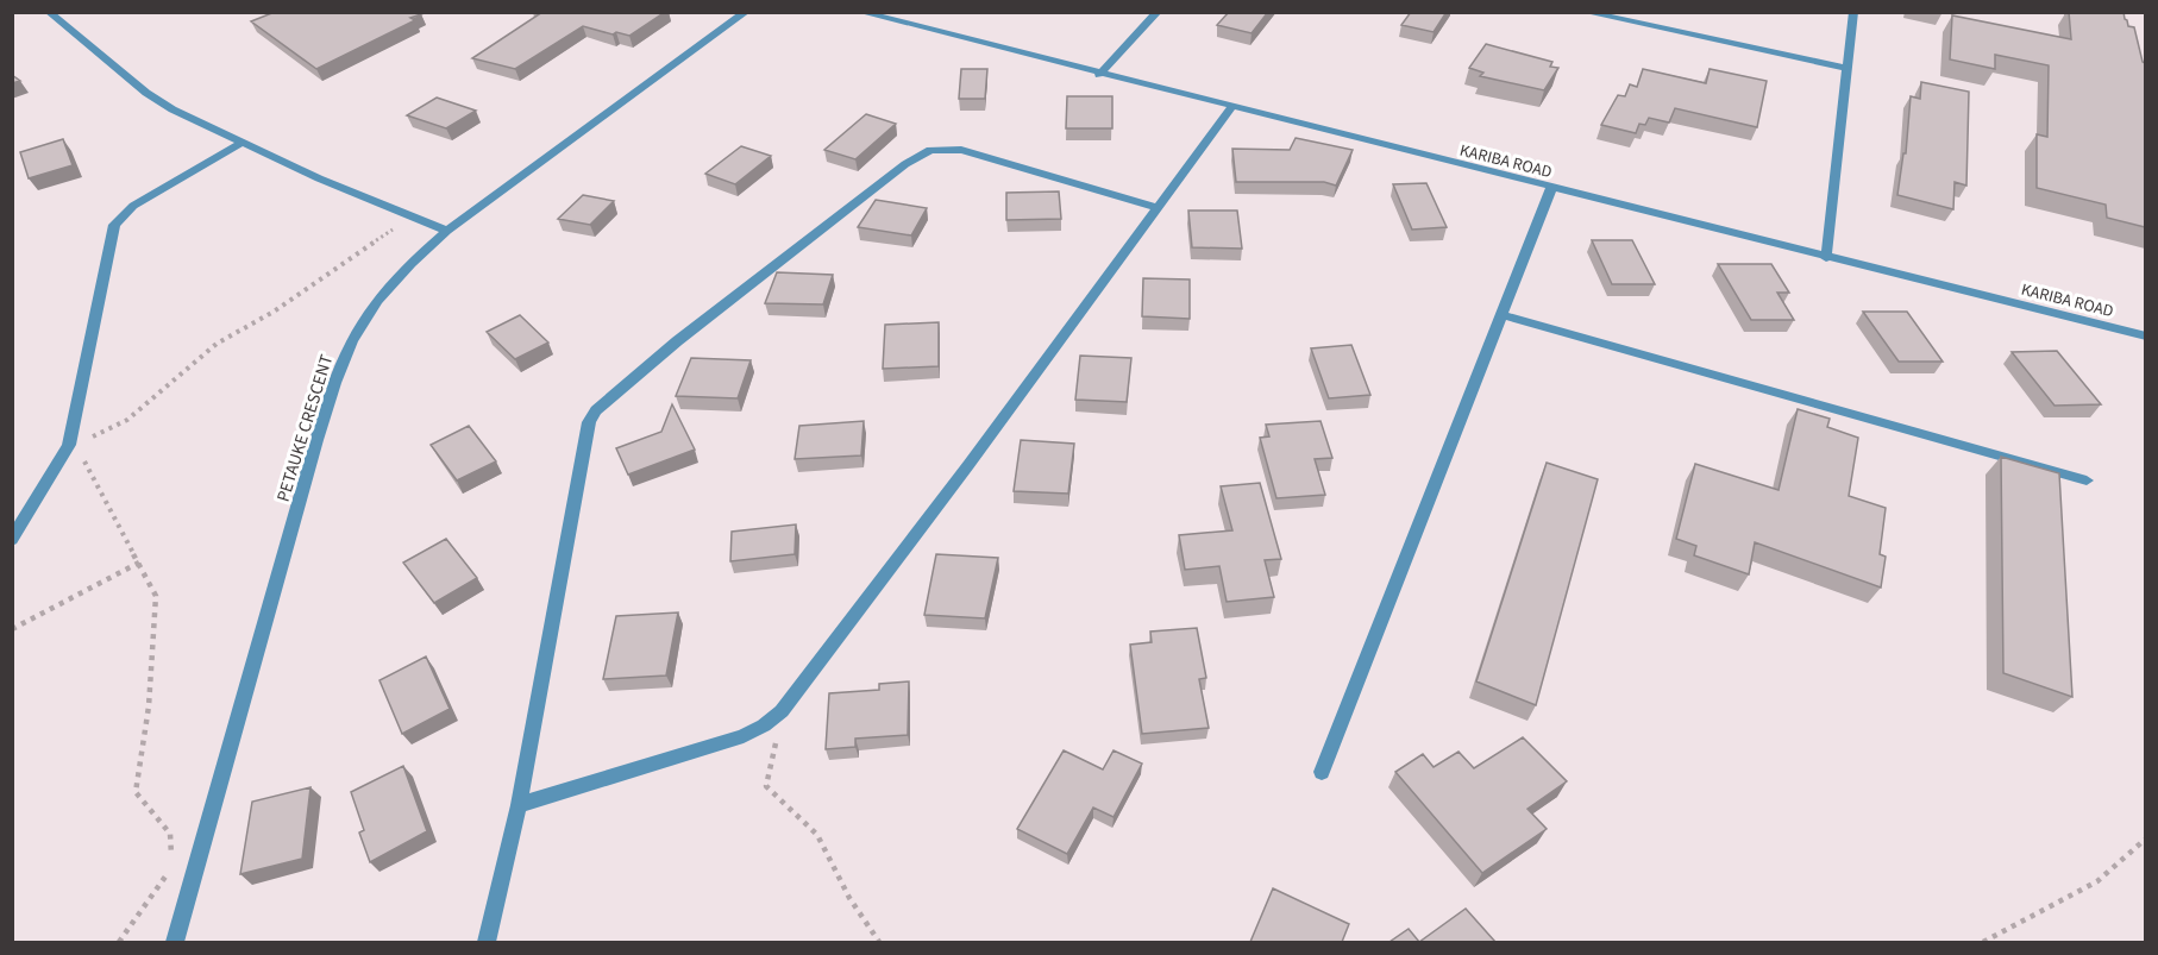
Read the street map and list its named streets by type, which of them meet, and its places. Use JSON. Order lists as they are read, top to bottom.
{
  "streets": {
    "street": ["KARIBA ROAD", "PETAUKE CRESCENT"]
  }
}
